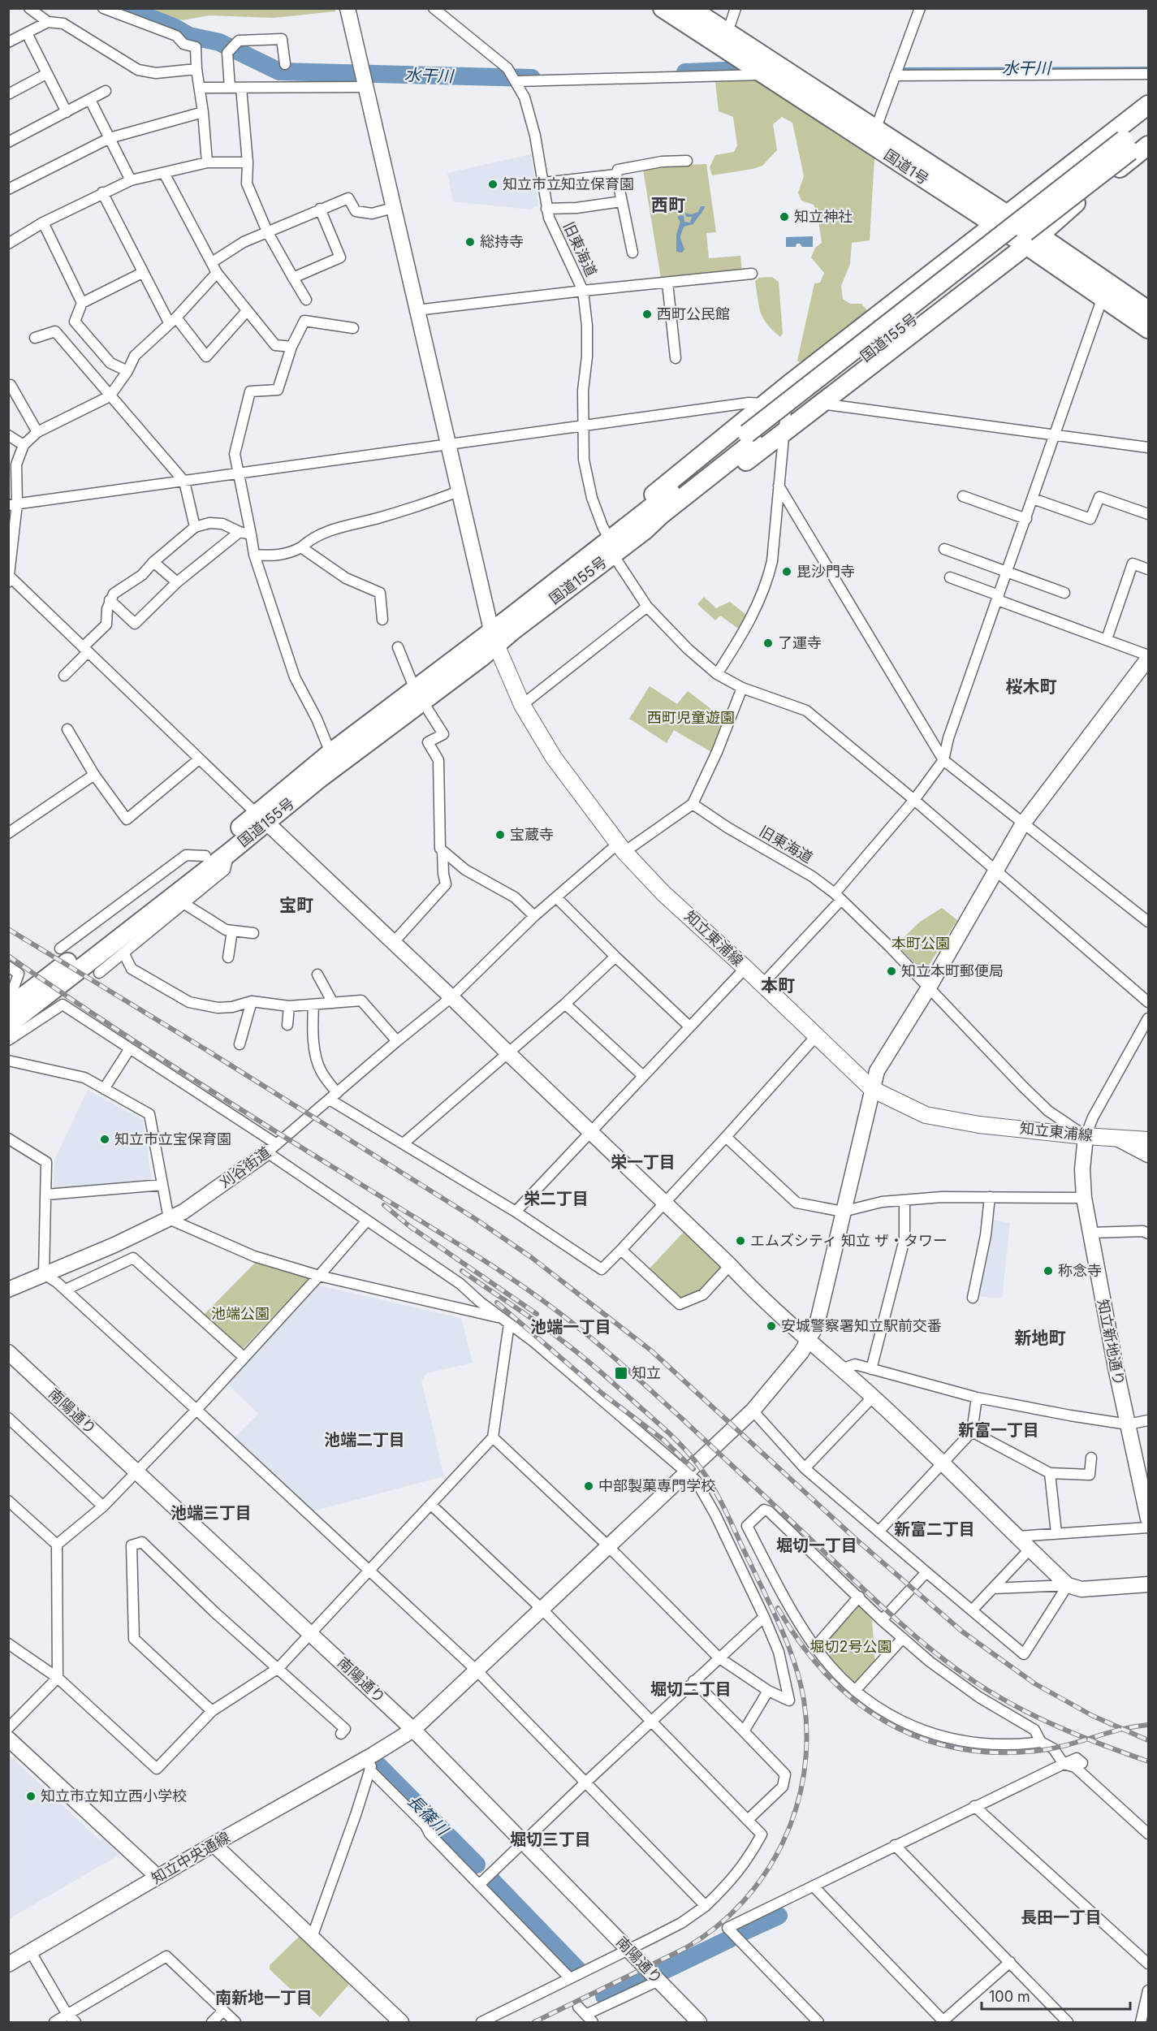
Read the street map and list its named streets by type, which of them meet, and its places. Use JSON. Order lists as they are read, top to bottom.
{
  "streets": {
    "highway": ["国道1号", "国道155号"],
    "main road": ["知立東浦線"],
    "street": [
      "旧東海道",
      "刈谷街道",
      "知立新地通り",
      "南陽通り",
      "知立中央通線"
    ]
  },
  "crossings": [
    ["旧東海道", "国道155号"],
    ["旧東海道", "知立東浦線"],
    ["旧東海道", "刈谷街道"],
    ["旧東海道", "知立新地通り"],
    ["旧東海道", "知立中央通線"],
    ["国道155号", "知立東浦線"],
    ["知立東浦線", "刈谷街道"],
    ["知立東浦線", "知立新地通り"],
    ["知立東浦線", "知立中央通線"],
    ["南陽通り", "知立中央通線"]
  ],
  "districts": [
    "西町",
    "桜木町",
    "宝町",
    "本町",
    "栄一丁目",
    "栄二丁目",
    "池端一丁目",
    "新地町",
    "新富一丁目",
    "池端二丁目",
    "池端三丁目",
    "新富二丁目",
    "堀切一丁目",
    "堀切二丁目",
    "堀切三丁目",
    "長田一丁目",
    "南新地一丁目"
  ],
  "water": ["水干川", "長篠川"],
  "parks": [
    "西町児童遊園",
    "本町公園",
    "池端公園",
    "堀切2号公園"
  ],
  "places": {
    "other": [
      "知立市立知立保育園",
      "知立神社",
      "総持寺",
      "西町公民館",
      "毘沙門寺",
      "了運寺",
      "宝蔵寺",
      "知立本町郵便局",
      "知立市立宝保育園",
      "エムズシティ 知立 ザ・タワー",
      "称念寺",
      "安城警察署知立駅前交番",
      "中部製菓専門学校",
      "知立市立知立西小学校"
    ],
    "transit": ["知立"]
  },
  "scale_bar": "100 m"
}
